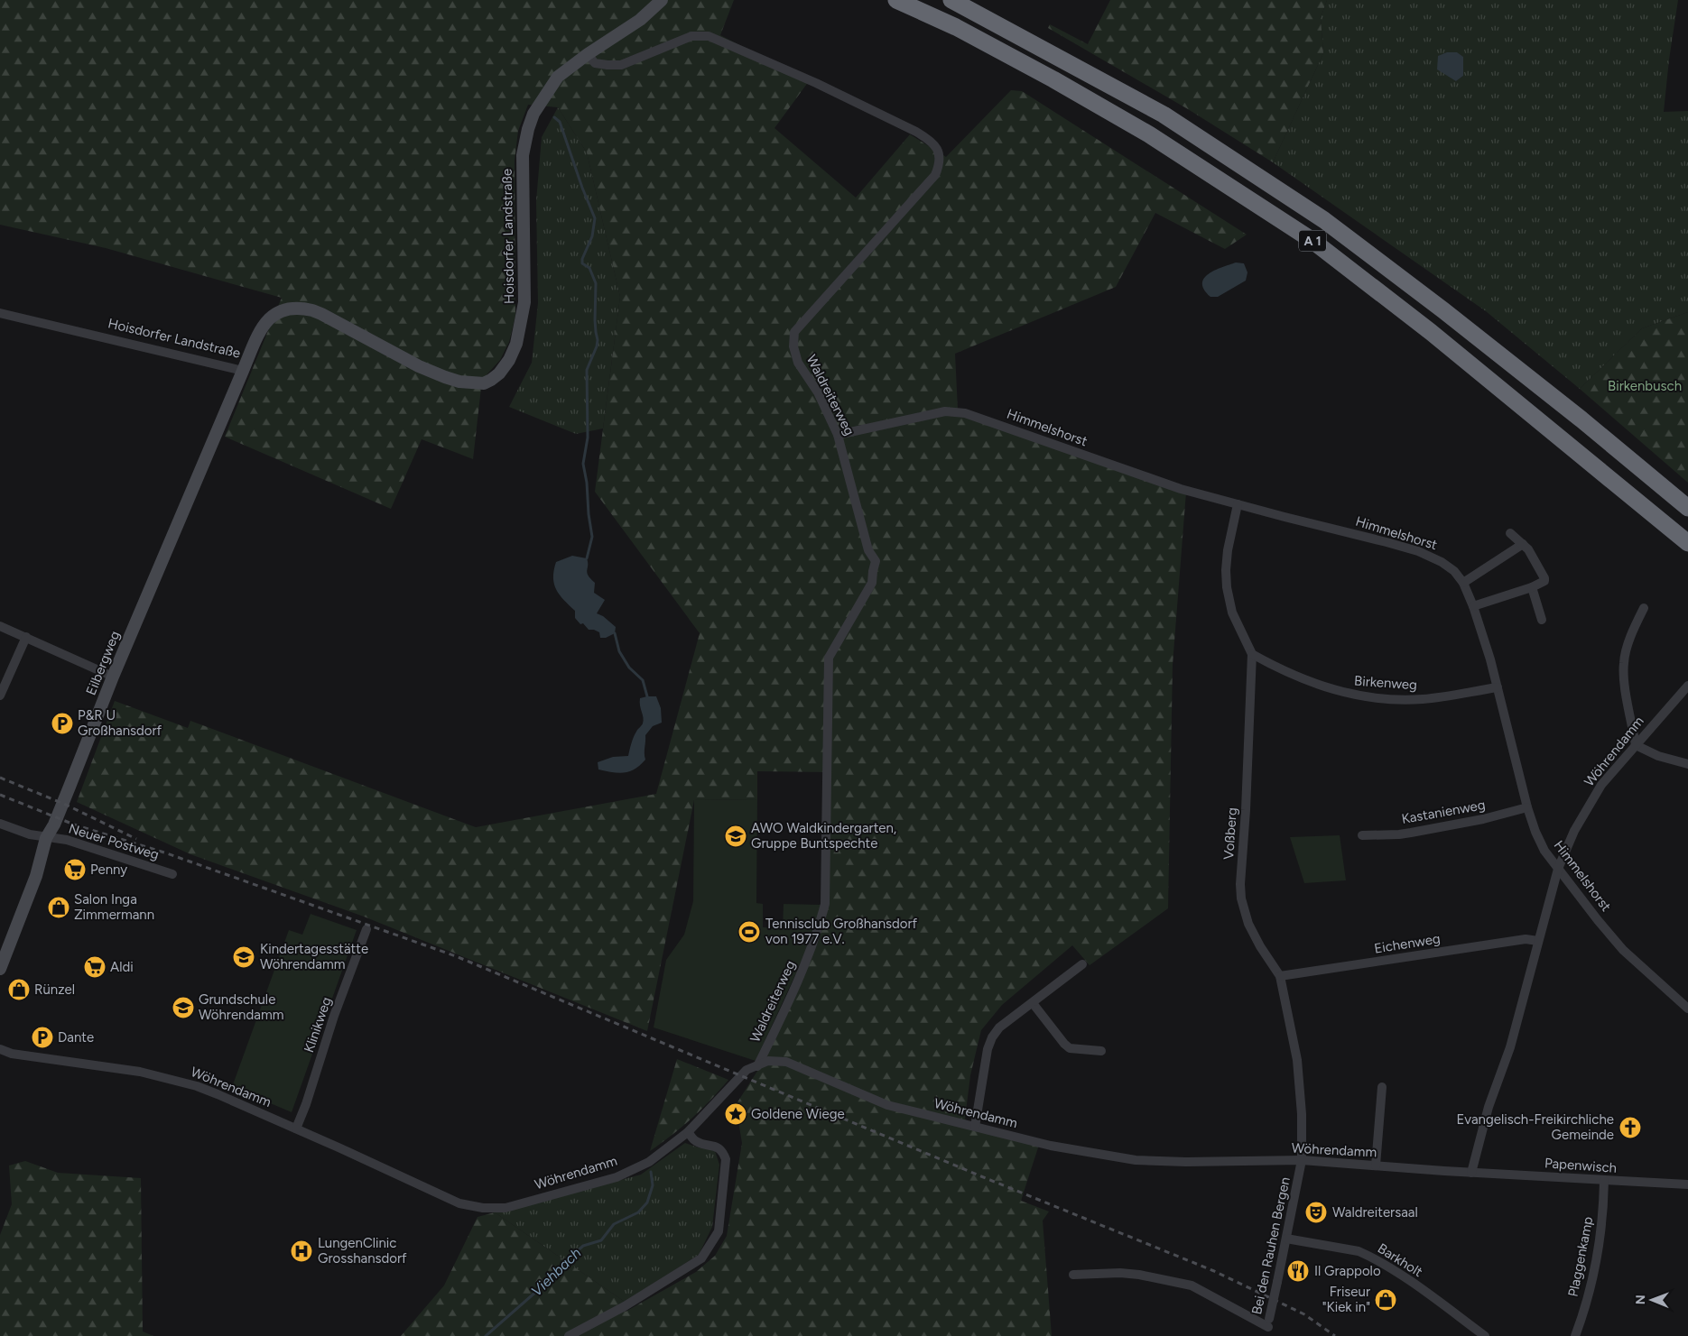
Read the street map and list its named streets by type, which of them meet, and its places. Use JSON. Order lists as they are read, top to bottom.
{
  "streets": {
    "highway": ["A 1"],
    "main road": ["Hoisdorfer Landstraße", "Eilbergweg"],
    "street": [
      "Waldreiterweg",
      "Himmelshorst",
      "Birkenweg",
      "Wöhrendamm",
      "Kastanienweg",
      "Voßberg",
      "Neuer Postweg",
      "Eichenweg",
      "Klinikweg",
      "Papenwisch",
      "Bei den Rauhen Bergen",
      "Plaggenkamp",
      "Barkholt"
    ]
  },
  "crossings": [
    ["Hoisdorfer Landstraße", "Waldreiterweg"],
    ["Hoisdorfer Landstraße", "Eilbergweg"],
    ["Waldreiterweg", "Himmelshorst"],
    ["Waldreiterweg", "Wöhrendamm"],
    ["Himmelshorst", "Birkenweg"],
    ["Himmelshorst", "Wöhrendamm"],
    ["Himmelshorst", "Kastanienweg"],
    ["Himmelshorst", "Voßberg"],
    ["Eilbergweg", "Neuer Postweg"],
    ["Birkenweg", "Voßberg"],
    ["Wöhrendamm", "Voßberg"],
    ["Wöhrendamm", "Eichenweg"],
    ["Wöhrendamm", "Klinikweg"],
    ["Wöhrendamm", "Papenwisch"],
    ["Wöhrendamm", "Bei den Rauhen Bergen"],
    ["Voßberg", "Eichenweg"],
    ["Voßberg", "Bei den Rauhen Bergen"],
    ["Papenwisch", "Plaggenkamp"],
    ["Bei den Rauhen Bergen", "Barkholt"]
  ],
  "water": ["Viehbach"],
  "parks": ["Birkenbusch"],
  "places": {
    "parking": ["P&R U Großhansdorf", "Dante"],
    "school or university": ["AWO Waldkindergarten, Gruppe Buntspechte", "Kindertagesstätte Wöhrendamm", "Grundschule Wöhrendamm"],
    "supermarket": ["Penny", "Aldi"],
    "shop": ["Salon Inga Zimmermann", "Rünzel", "Friseur \"Kiek in\""],
    "sports": ["Tennisclub Großhansdorf von 1977 e.V."],
    "place": ["Goldene Wiege"],
    "church": ["Evangelisch-Freikirchliche Gemeinde"],
    "theatre": ["Waldreitersaal"],
    "hospital": ["LungenClinic Grosshansdorf"],
    "restaurant": ["Il Grappolo"]
  },
  "north": "left"
}
